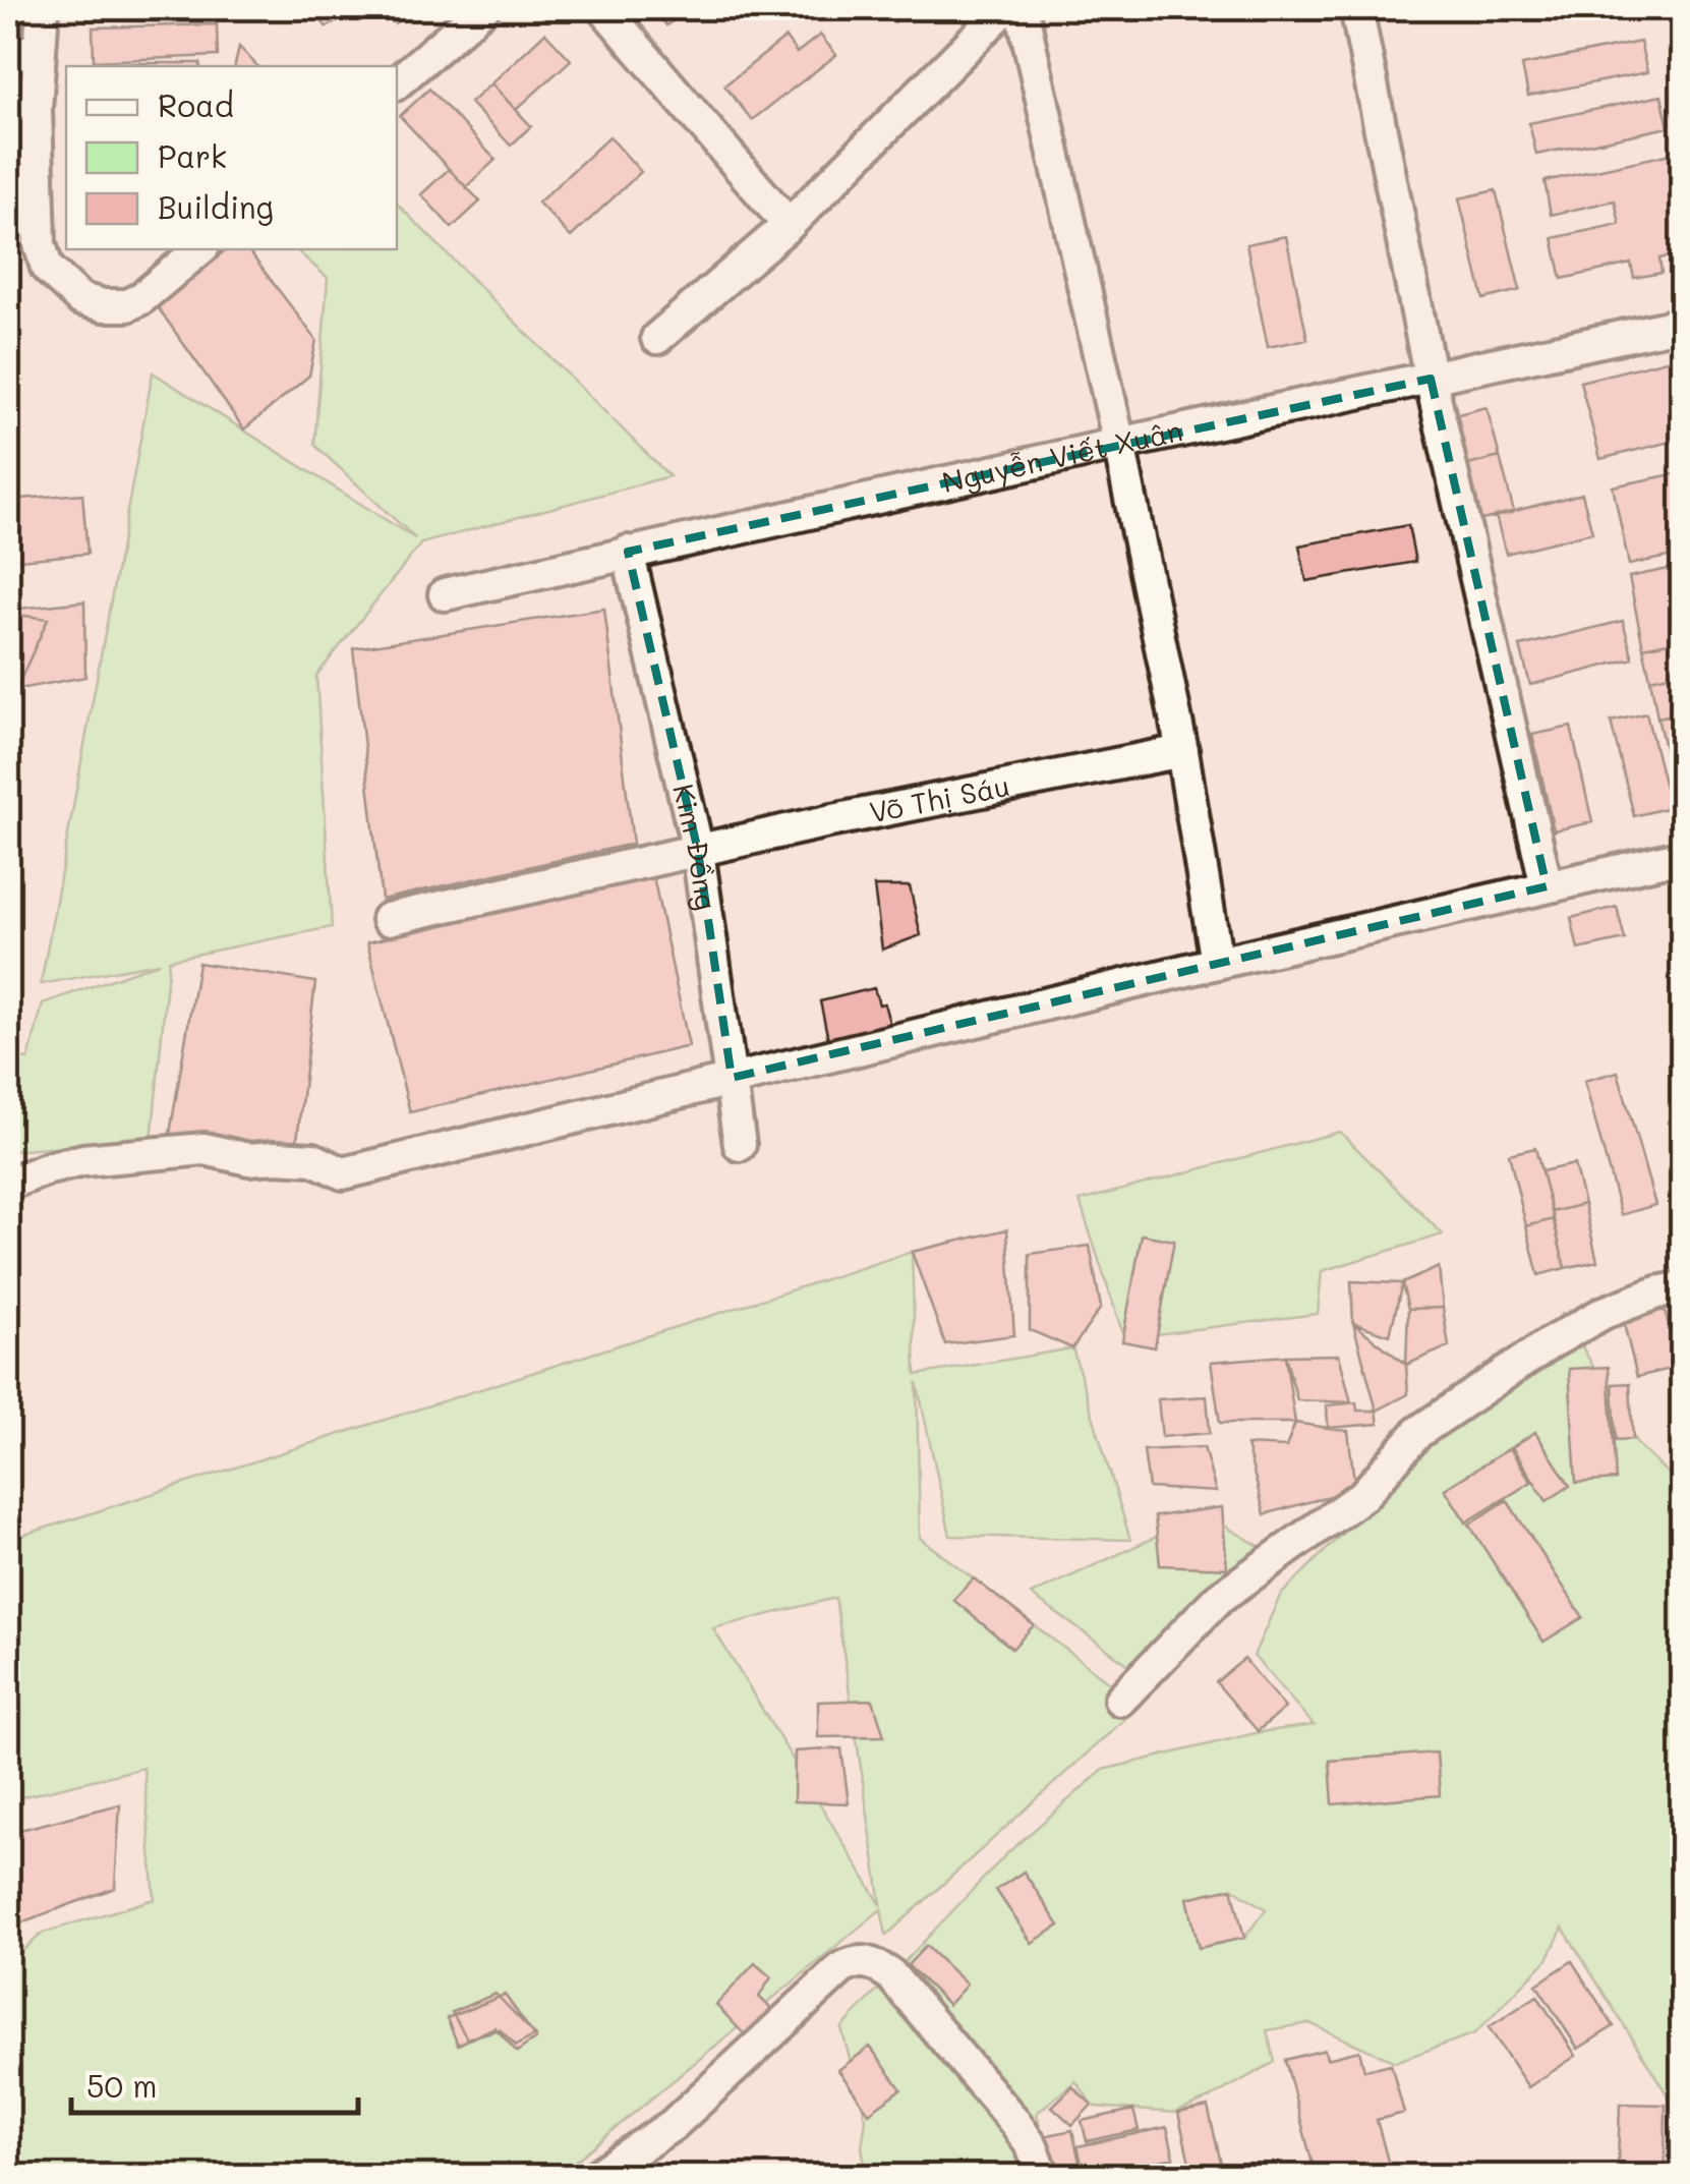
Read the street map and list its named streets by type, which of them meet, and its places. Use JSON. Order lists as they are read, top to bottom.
{
  "streets": {
    "street": ["Nguyễn Viết Xuân", "Võ Thị Sáu", "Kim Đồng"]
  },
  "crossings": [
    ["Nguyễn Viết Xuân", "Kim Đồng"],
    ["Võ Thị Sáu", "Kim Đồng"]
  ],
  "legend": ["Road", "Park", "Building"],
  "scale_bar": "50 m"
}
